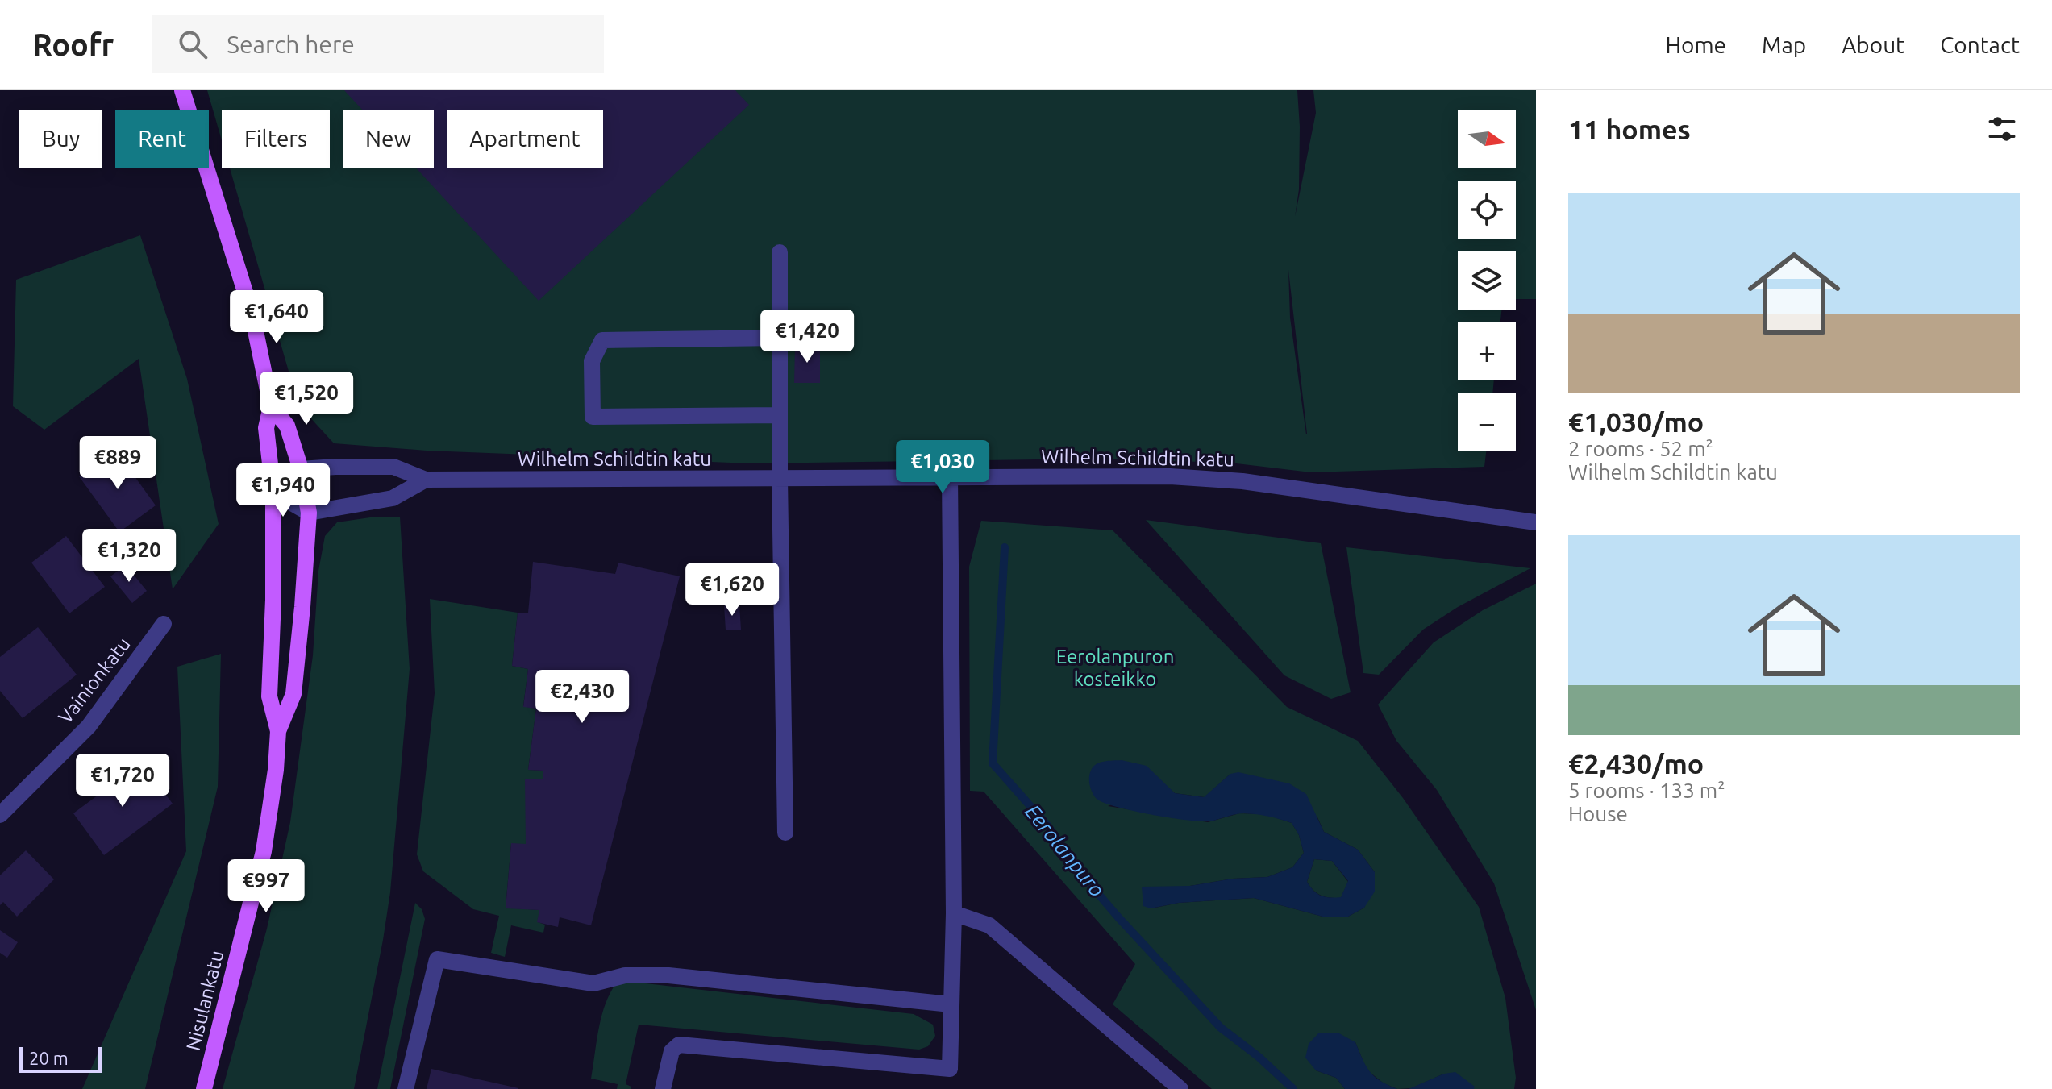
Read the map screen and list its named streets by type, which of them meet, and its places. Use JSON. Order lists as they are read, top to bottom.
{
  "streets": {
    "main road": ["Nisulankatu"],
    "street": ["Wilhelm Schildtin katu", "Vainionkatu"]
  },
  "crossings": [
    ["Wilhelm Schildtin katu", "Nisulankatu"]
  ],
  "water": ["Eerolanpuro"],
  "parks": ["Eerolanpuron kosteikko"],
  "scale_bar": "20 m",
  "north": "right",
  "page": {
    "header": "Roofr",
    "search": "Search here",
    "nav": [
      "Home",
      "Map",
      "About",
      "Contact"
    ],
    "heading": "11 homes",
    "map_buttons": ["+", "−"],
    "chip": [
      "Buy",
      "Rent",
      "Filters",
      "New",
      "Apartment"
    ],
    "list": [
      {
        "name": "€1,030/mo",
        "note": "2 rooms · 52 m² · Wilhelm Schildtin katu"
      },
      {
        "name": "€2,430/mo",
        "note": "5 rooms · 133 m² · House"
      }
    ],
    "price": [
      "€1,640",
      "€1,420",
      "€1,520",
      "€889",
      "€1,030",
      "€1,940",
      "€1,320",
      "€1,620",
      "€2,430",
      "€1,720",
      "€997"
    ],
    "scale": "20 m"
  }
}
